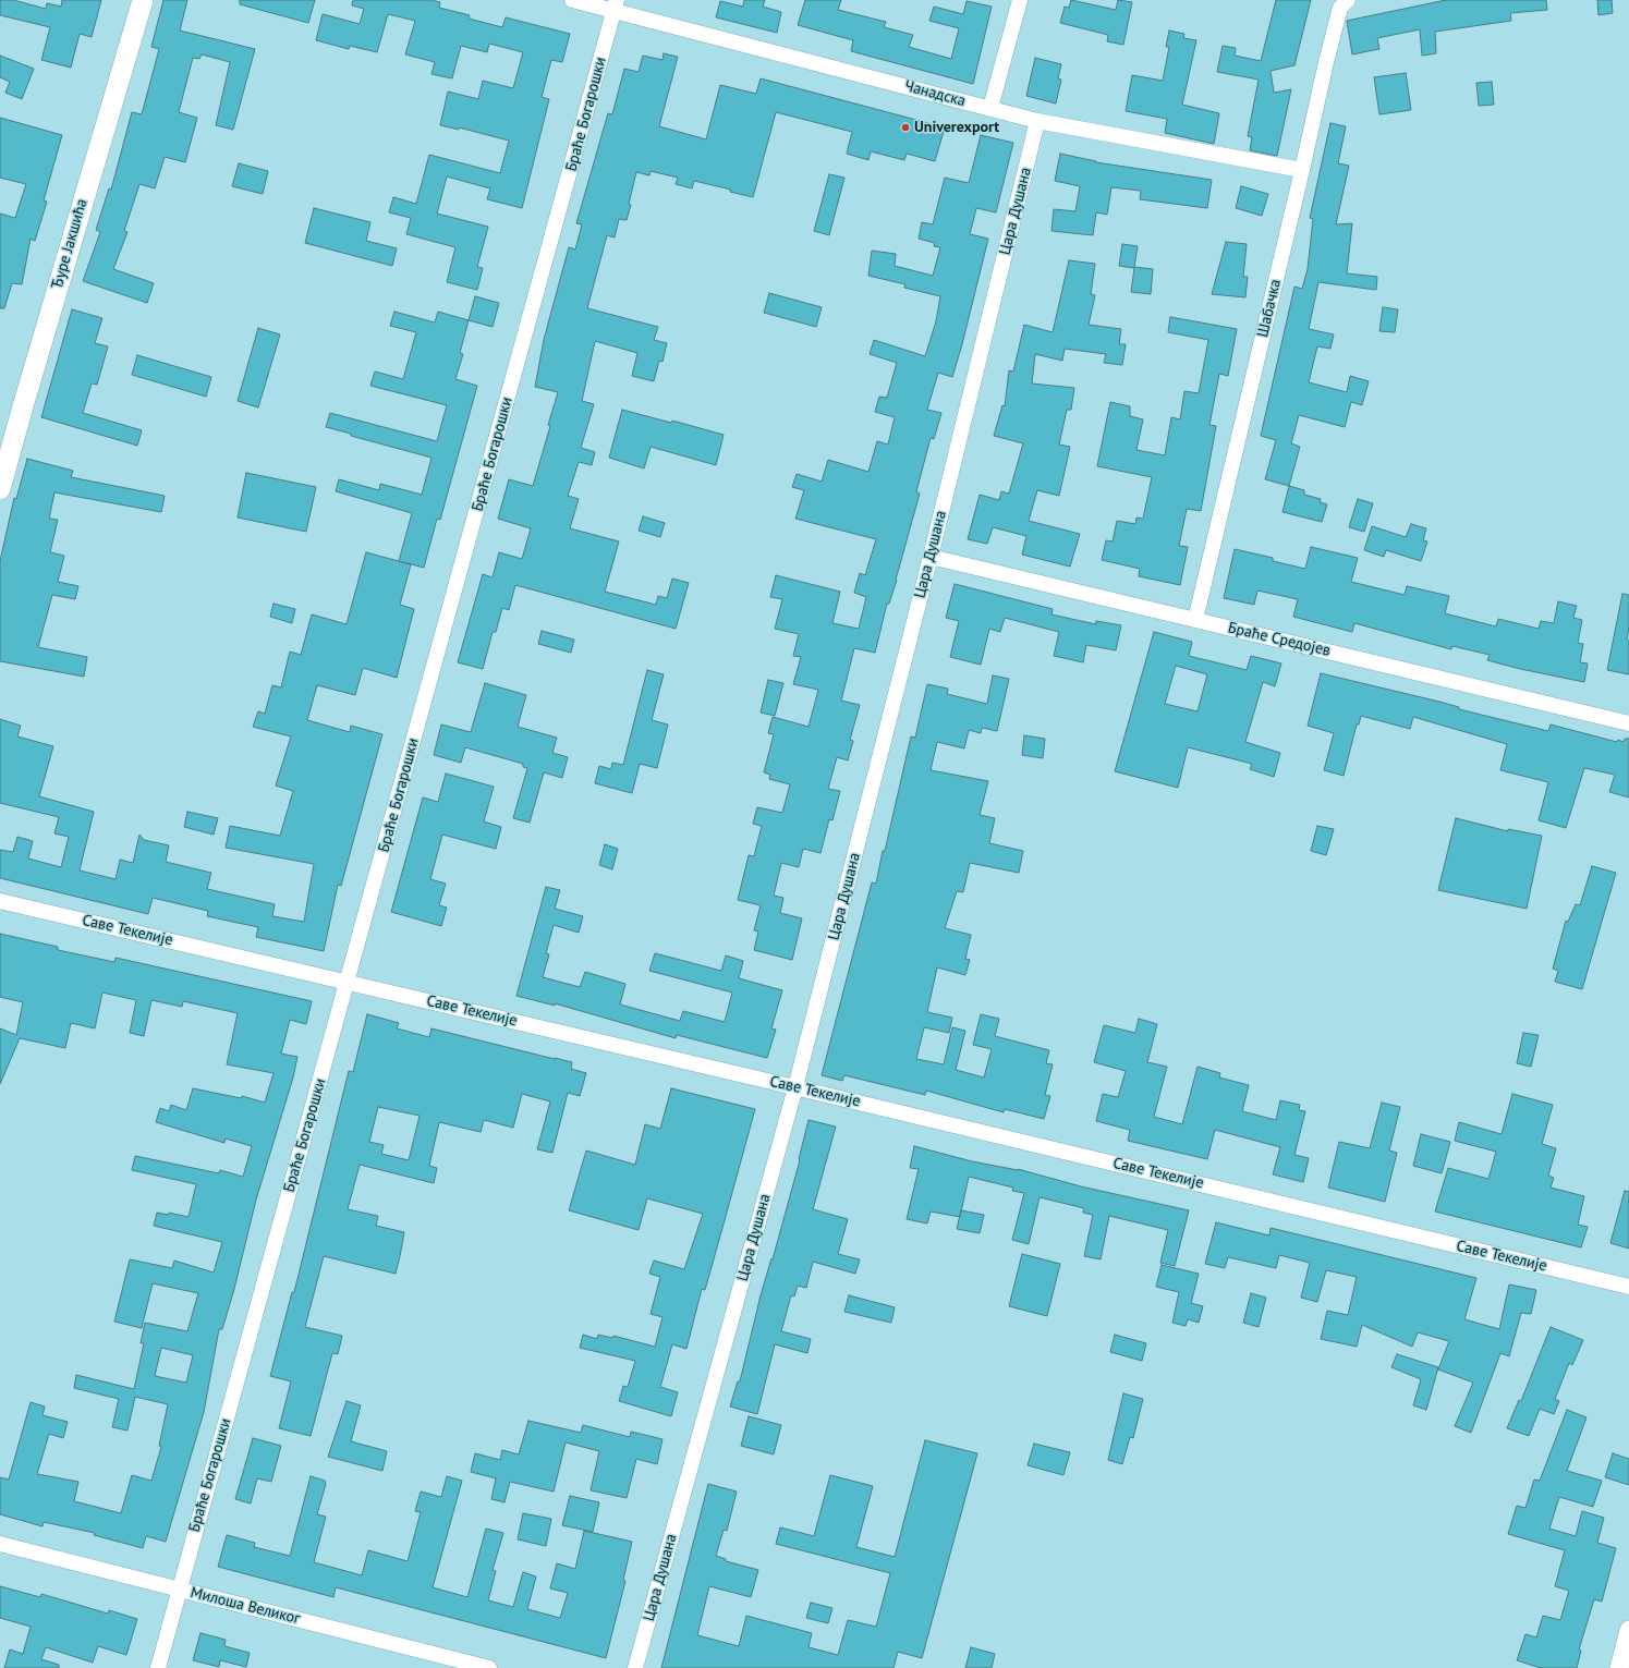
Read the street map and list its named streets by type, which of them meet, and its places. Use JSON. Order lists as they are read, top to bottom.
{
  "streets": {
    "main road": ["Ђуре Јакшића"],
    "street": [
      "Чанадска",
      "Браће Богарошки",
      "Цара Душана",
      "Шабачка",
      "Браће Средојев",
      "Саве Текелије",
      "Милоша Великог"
    ]
  },
  "crossings": [
    ["Чанадска", "Браће Богарошки"],
    ["Чанадска", "Цара Душана"],
    ["Чанадска", "Шабачка"],
    ["Браће Богарошки", "Саве Текелије"],
    ["Браће Богарошки", "Милоша Великог"],
    ["Цара Душана", "Браће Средојев"],
    ["Цара Душана", "Саве Текелије"],
    ["Шабачка", "Браће Средојев"]
  ],
  "places": ["Univerexport"]
}
